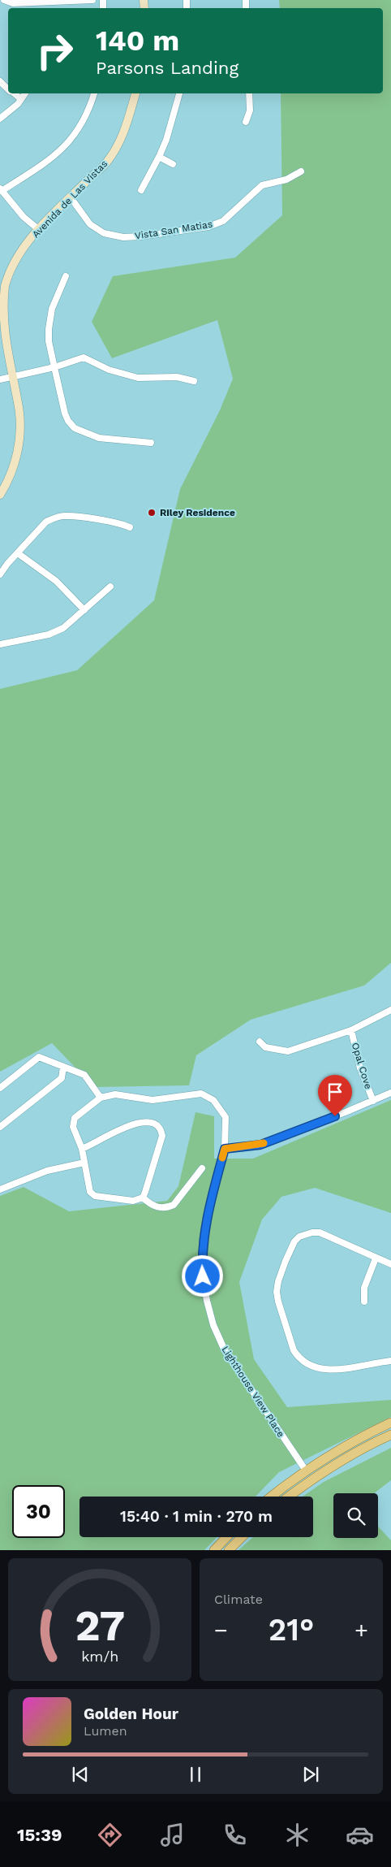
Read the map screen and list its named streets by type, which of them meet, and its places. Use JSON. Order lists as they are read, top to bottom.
{
  "streets": {
    "street": [
      "Avenida de Las Vistas",
      "Vista San Matias",
      "Opal Cove",
      "Lighthouse View Place"
    ]
  },
  "crossings": [
    ["Avenida de Las Vistas", "Vista San Matias"]
  ],
  "places": ["Riley Residence"],
  "page": {
    "turn": ["140 m", "Parsons Landing"],
    "limit": "30",
    "trip": "15:40 · 1 min · 270 m",
    "tile": "Climate",
    "heat": ["−", "21°", "+"],
    "song": ["Golden Hour", "Lumen"],
    "tabs": "15:39",
    "gauge": ["27", "km/h"]
  }
}
